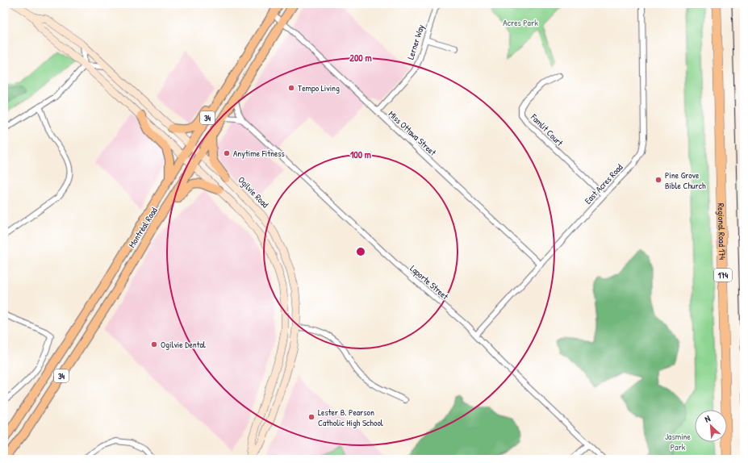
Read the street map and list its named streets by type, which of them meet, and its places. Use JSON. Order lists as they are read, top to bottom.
{
  "streets": {
    "highway": ["Regional Road 174", "174"],
    "main road": ["34", "Ogilvie Road", "Montréal Road"],
    "street": [
      "Lerner Way",
      "Famlit Court",
      "Miss Ottawa Street",
      "East Acres Road",
      "Laporte Street"
    ]
  },
  "crossings": [
    ["Lerner Way", "Miss Ottawa Street"],
    ["Famlit Court", "East Acres Road"],
    ["Miss Ottawa Street", "East Acres Road"],
    ["Miss Ottawa Street", "Montréal Road"],
    ["East Acres Road", "Laporte Street"],
    ["Ogilvie Road", "Montréal Road"],
    ["Montréal Road", "Laporte Street"]
  ],
  "parks": ["Acres Park", "Jasmine Park"],
  "places": [
    "Tempo Living",
    "Anytime Fitness",
    "Pine Grove Bible Church",
    "Ogilvie Dental",
    "Lester B. Pearson Catholic High School"
  ],
  "north": "top left",
  "rings": ["200 m", "100 m"]
}
